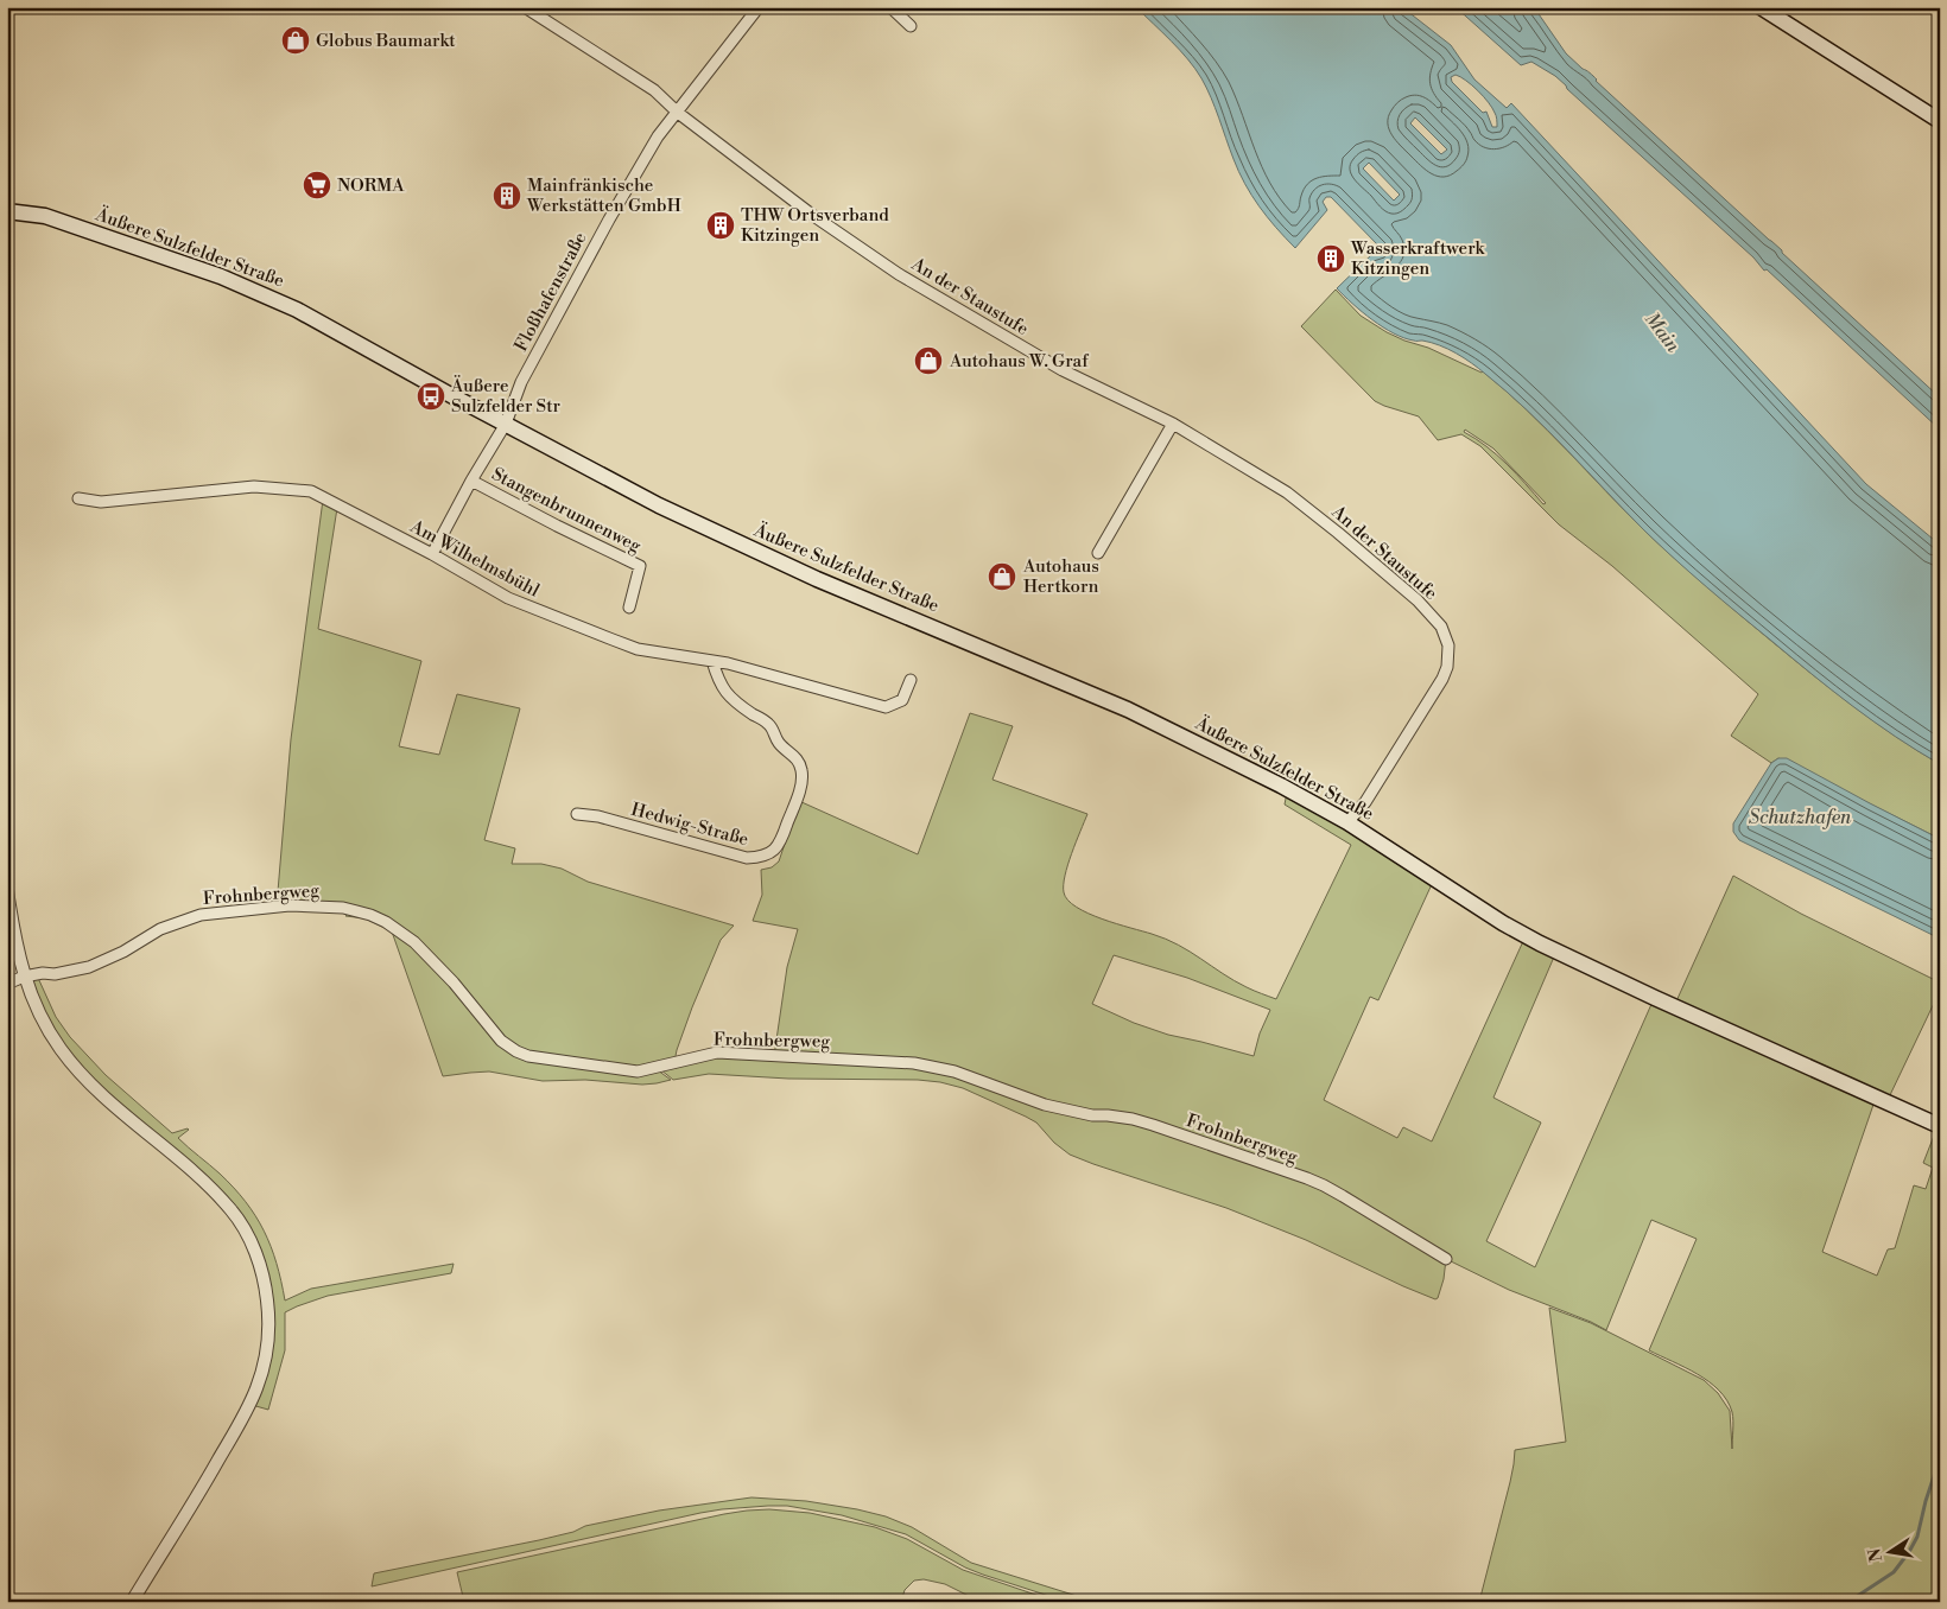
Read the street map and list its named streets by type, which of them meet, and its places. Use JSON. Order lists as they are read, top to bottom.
{
  "streets": {
    "main road": ["Äußere Sulzfelder Straße"],
    "street": [
      "Floßhafenstraße",
      "An der Staustufe",
      "Stangenbrunnenweg",
      "Am Wilhelmsbühl",
      "Hedwig-Straße",
      "Frohnbergweg"
    ]
  },
  "crossings": [
    ["Äußere Sulzfelder Straße", "Floßhafenstraße"],
    ["Äußere Sulzfelder Straße", "An der Staustufe"],
    ["Äußere Sulzfelder Straße", "Stangenbrunnenweg"],
    ["Floßhafenstraße", "An der Staustufe"],
    ["Floßhafenstraße", "Stangenbrunnenweg"],
    ["Stangenbrunnenweg", "Am Wilhelmsbühl"],
    ["Am Wilhelmsbühl", "Hedwig-Straße"]
  ],
  "water": ["Main", "Schutzhafen"],
  "places": {
    "shop": ["Globus Baumarkt", "Autohaus W. Graf", "Autohaus Hertkorn"],
    "supermarket": ["NORMA"],
    "building": ["Mainfränkische Werkstätten GmbH", "THW Ortsverband Kitzingen", "Wasserkraftwerk Kitzingen"],
    "bus stop": ["Äußere Sulzfelder Str"]
  },
  "north": "left"
}
